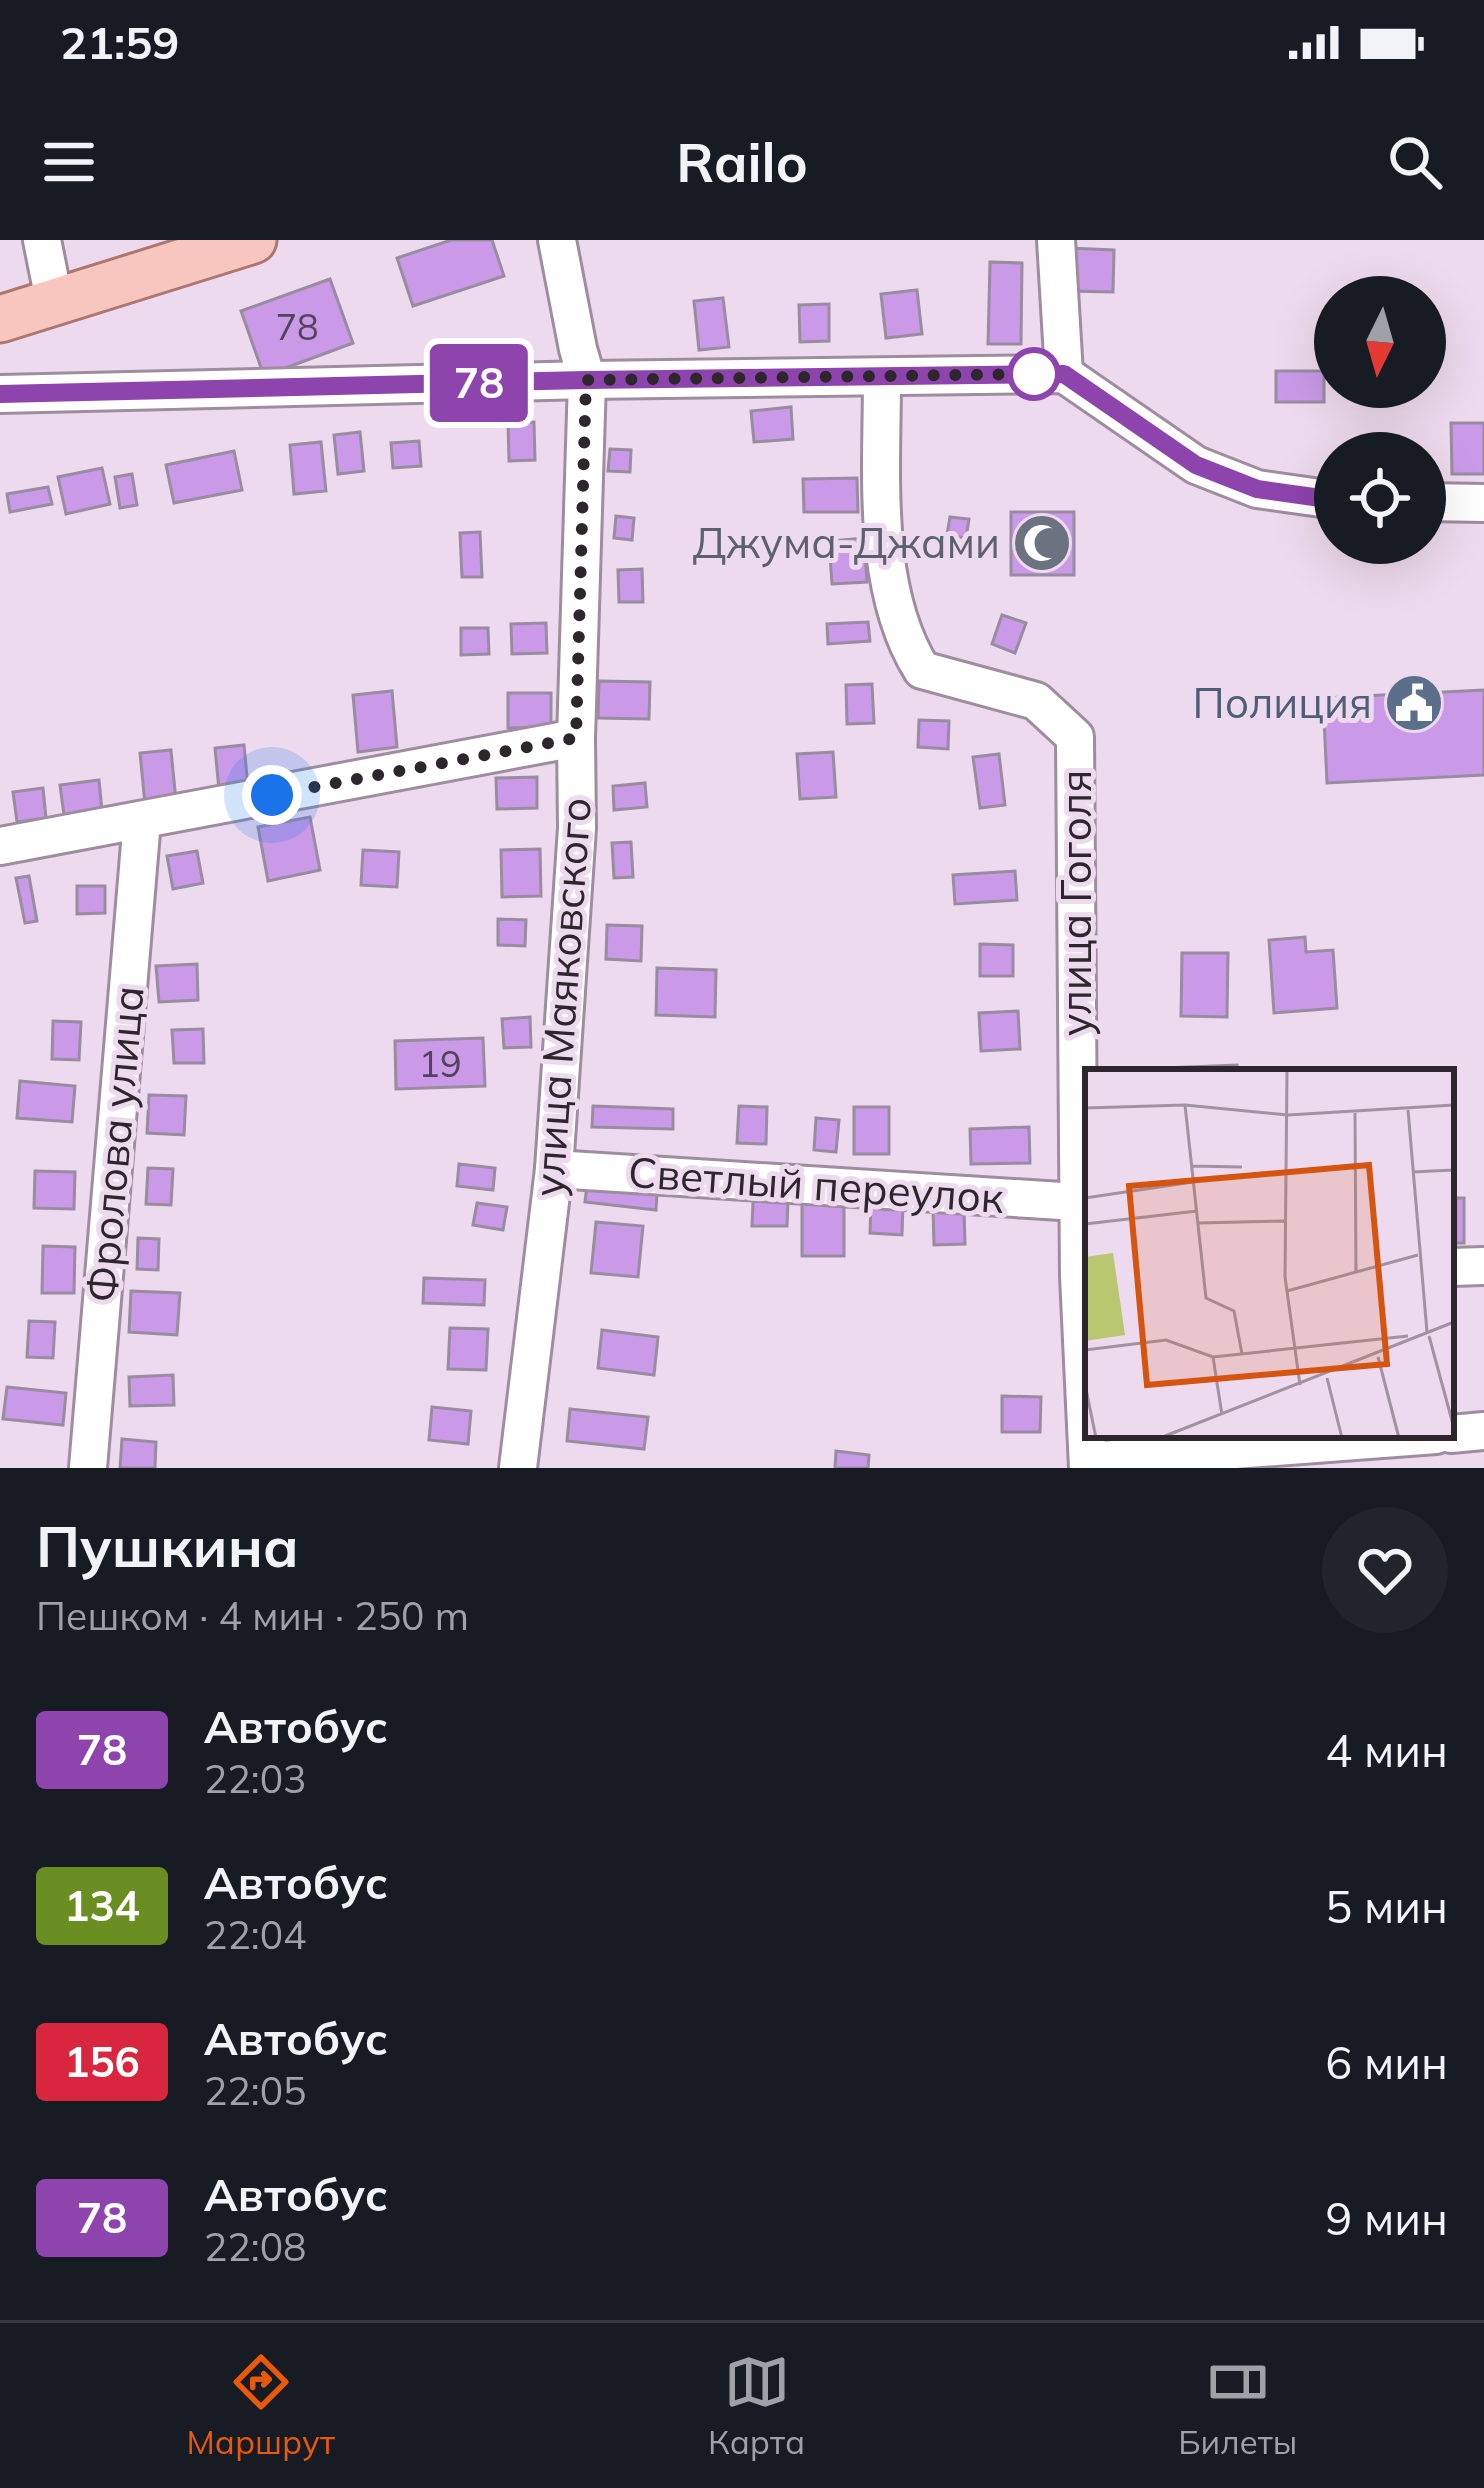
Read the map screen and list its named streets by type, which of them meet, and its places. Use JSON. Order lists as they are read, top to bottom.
{
  "streets": {
    "street": [
      "улица Гоголя",
      "улица Маяковского",
      "Фролова улица",
      "Светлый переулок"
    ]
  },
  "crossings": [
    ["улица Гоголя", "Светлый переулок"],
    ["улица Маяковского", "Светлый переулок"]
  ],
  "places": {
    "mosque": ["Джума-Джами"],
    "public building": ["Полиция"]
  },
  "lines": ["bus line 78"],
  "house_numbers": ["78", "19"],
  "north": "bottom",
  "page": {
    "status": "21:59",
    "header": "Railo",
    "on_map": "78",
    "heading": ["Пушкина", "Пешком · 4 мин · 250 m"],
    "list": [
      {
        "mark": "78",
        "name": "Автобус",
        "note": "22:03",
        "value": "4 мин"
      },
      {
        "mark": "134",
        "name": "Автобус",
        "note": "22:04",
        "value": "5 мин"
      },
      {
        "mark": "156",
        "name": "Автобус",
        "note": "22:05",
        "value": "6 мин"
      },
      {
        "mark": "78",
        "name": "Автобус",
        "note": "22:08",
        "value": "9 мин"
      }
    ],
    "tabs": ["Маршрут", "Карта", "Билеты"]
  }
}
